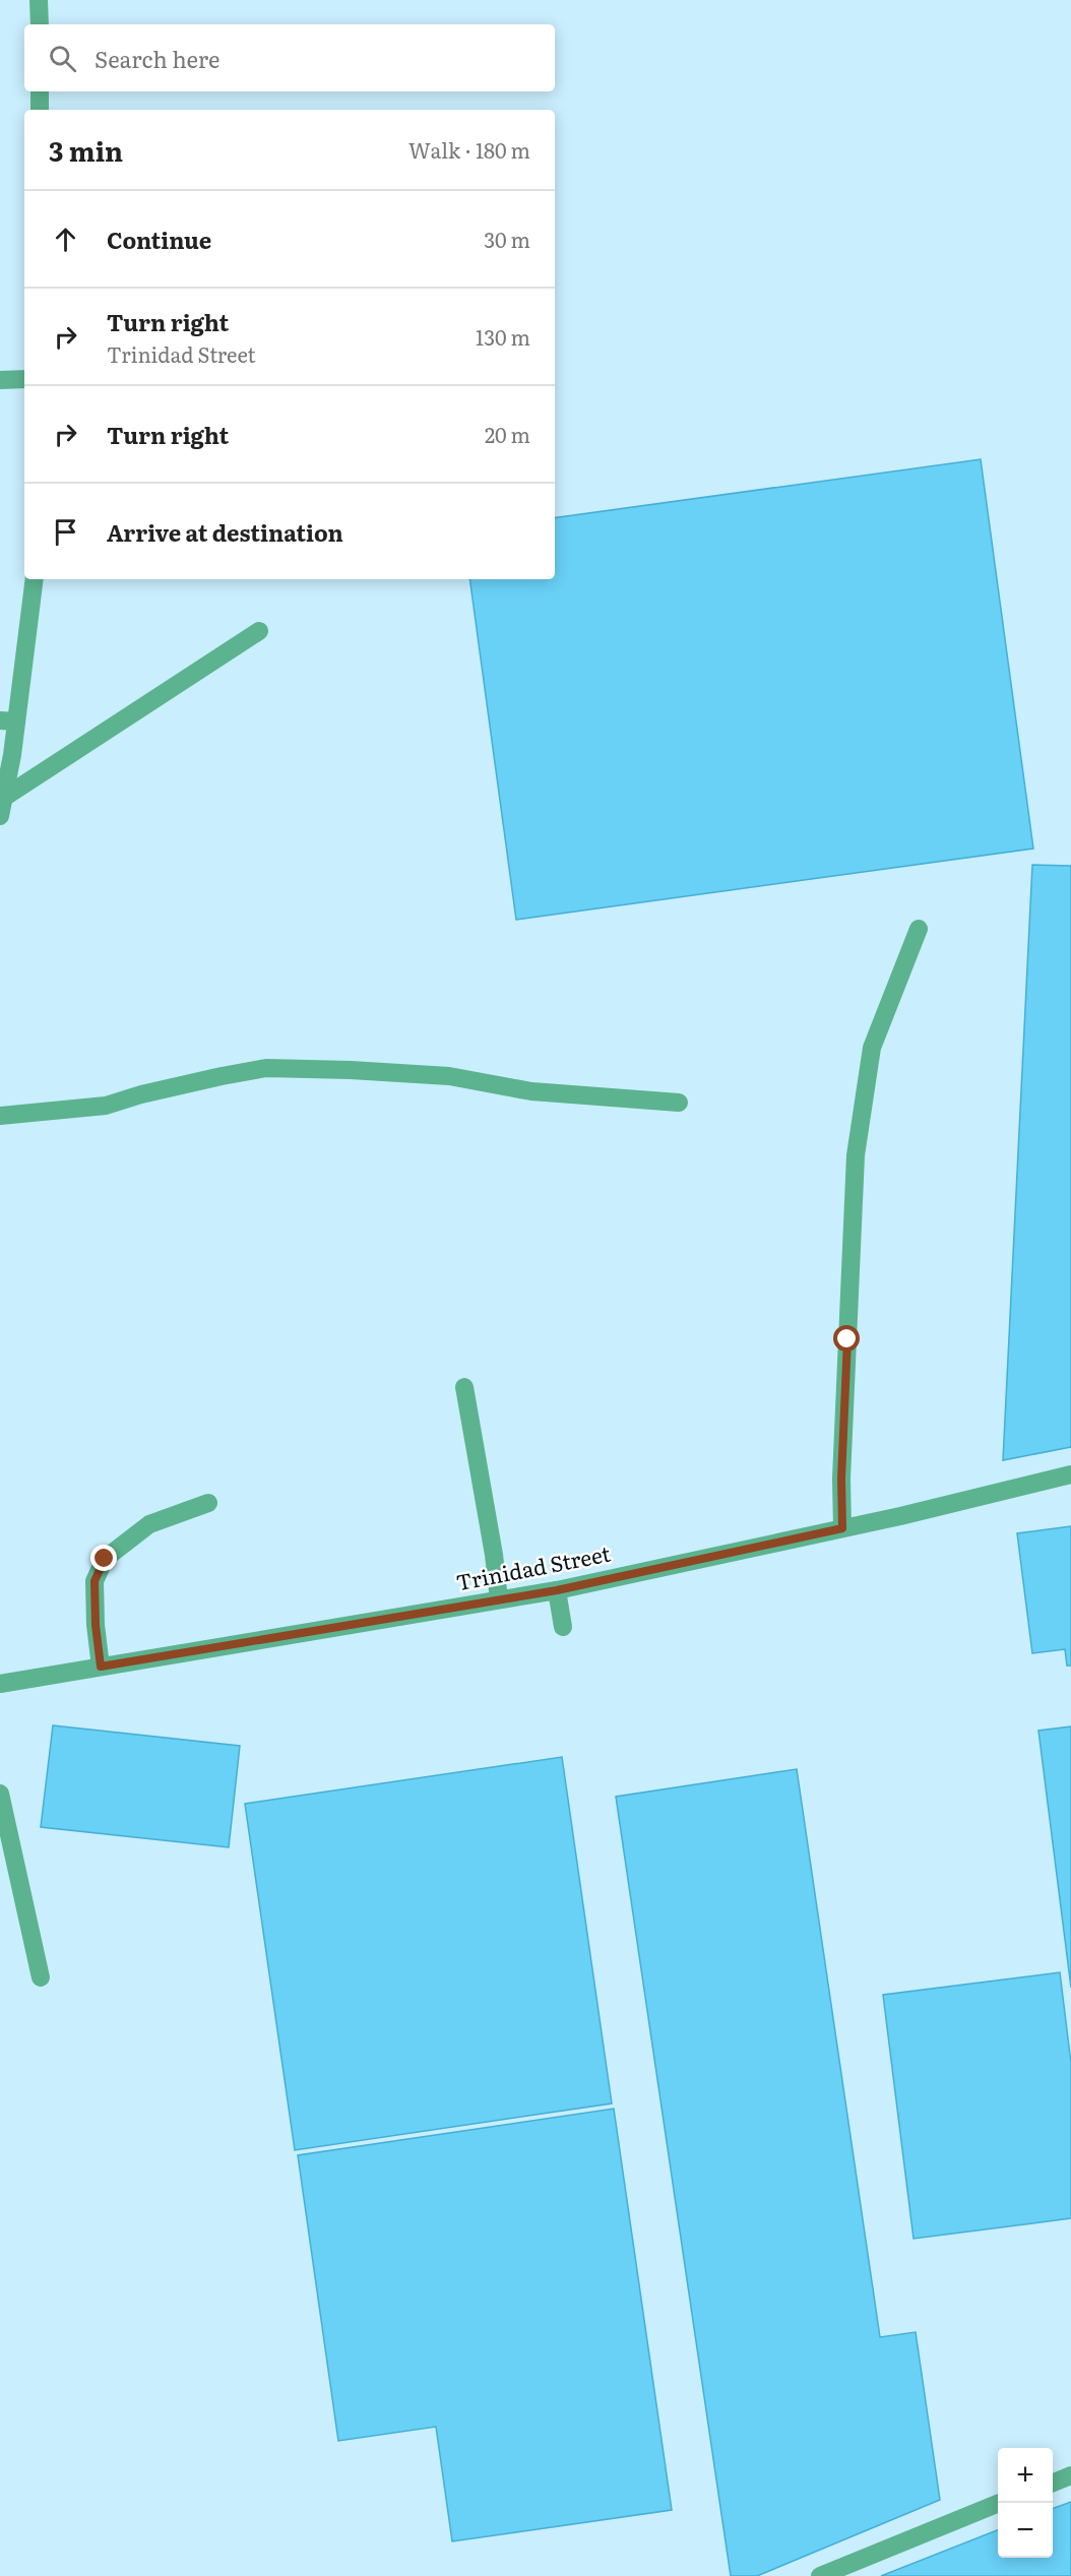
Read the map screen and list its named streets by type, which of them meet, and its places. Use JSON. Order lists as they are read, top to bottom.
{
  "streets": {
    "street": ["Trinidad Street"]
  },
  "page": {
    "search": "Search here",
    "heading": ["3 min", "Walk · 180 m"],
    "list": [
      ["Continue", "30 m"],
      ["Turn right", "Trinidad Street", "130 m"],
      ["Turn right", "20 m"],
      "Arrive at destination"
    ],
    "map_buttons": ["+", "−"]
  }
}
